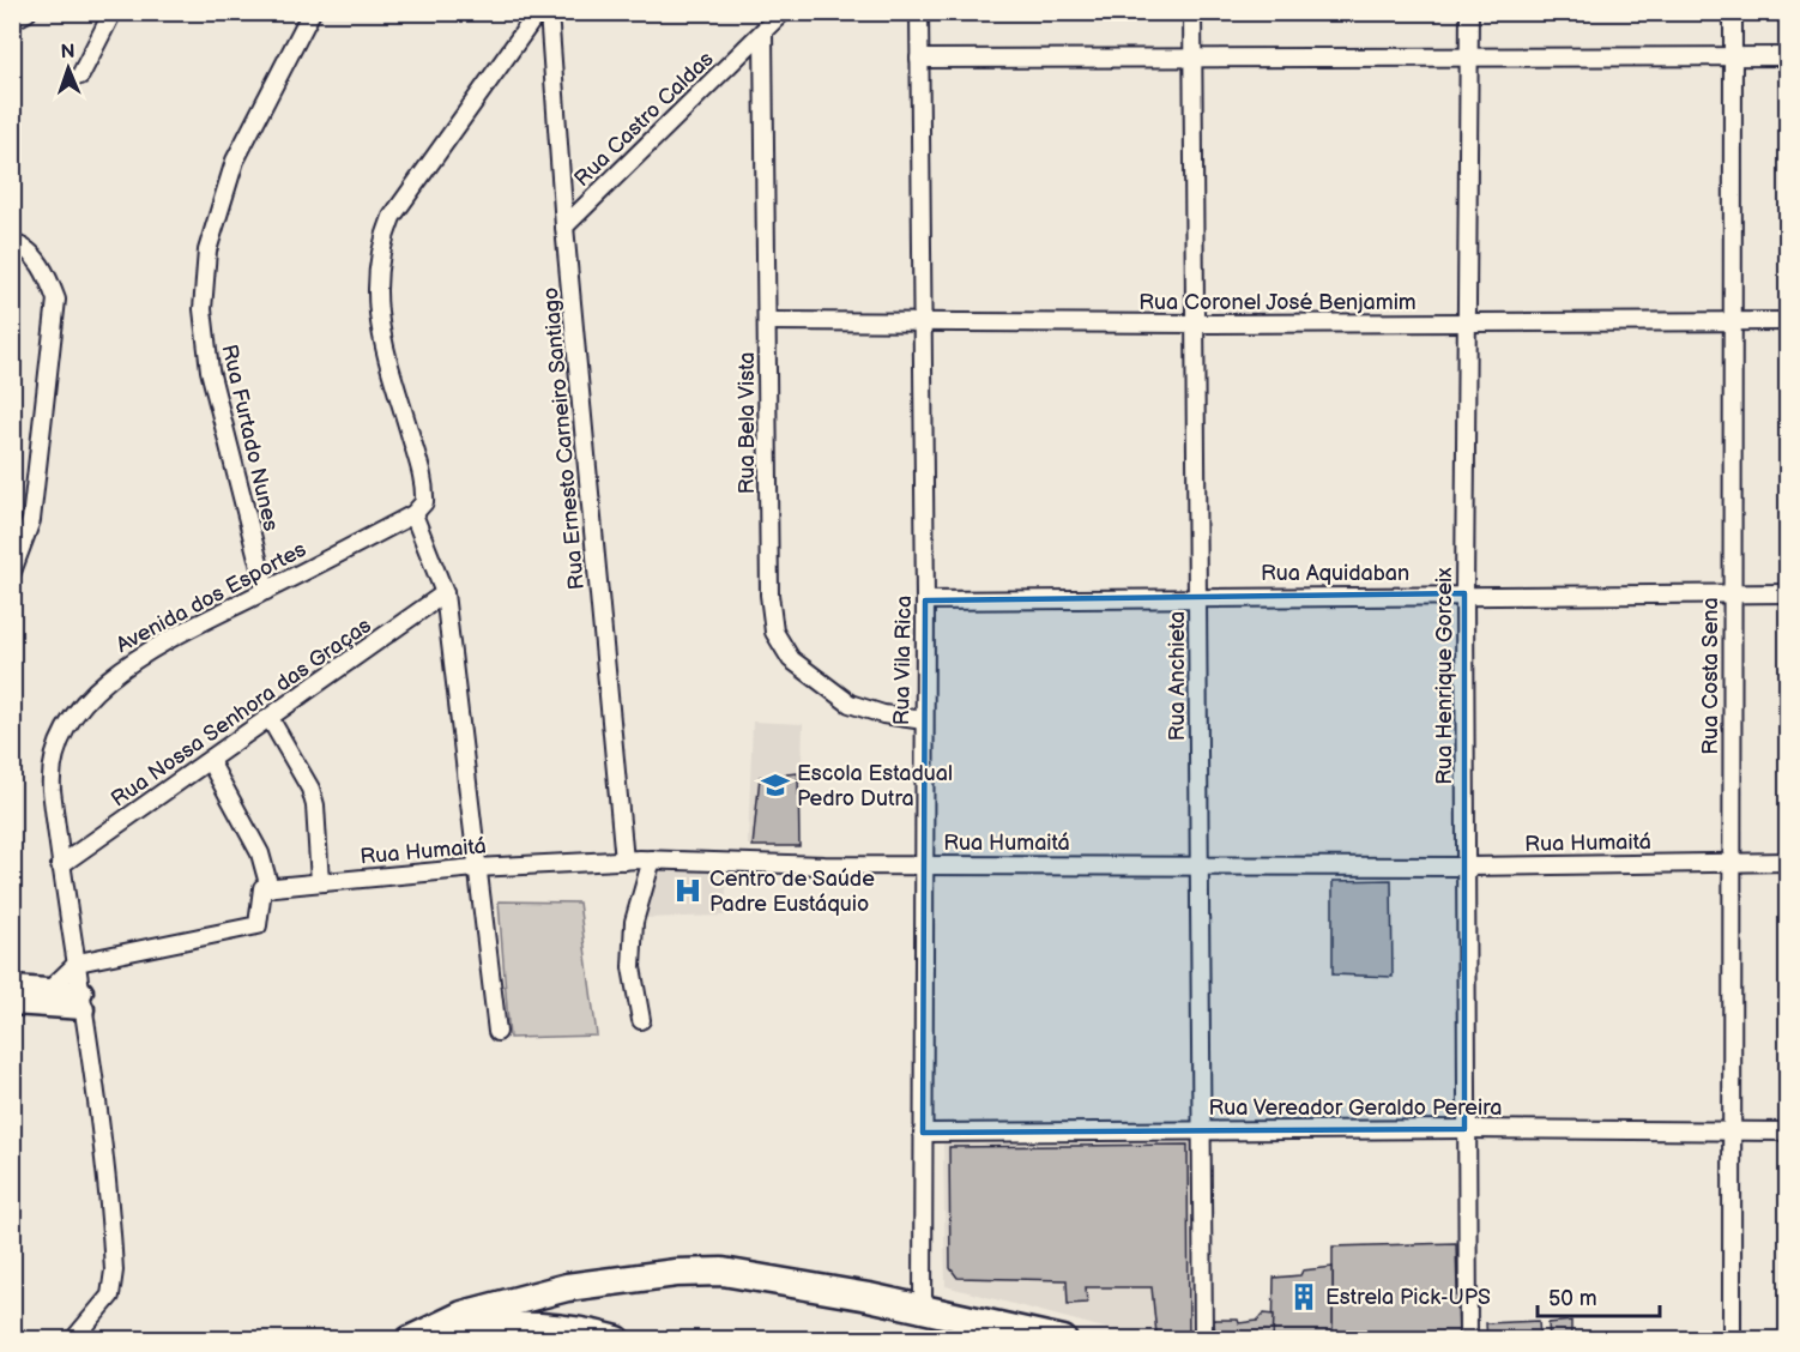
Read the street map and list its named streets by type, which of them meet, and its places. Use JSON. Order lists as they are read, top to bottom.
{
  "streets": {
    "street": [
      "Rua Castro Caldas",
      "Rua Coronel José Benjamim",
      "Rua Bela Vista",
      "Rua Furtado Nunes",
      "Rua Ernesto Carneiro Santiago",
      "Rua Aquidaban",
      "Avenida dos Esportes",
      "Rua Vila Rica",
      "Rua Anchieta",
      "Rua Henrique Gorceix",
      "Rua Costa Sena",
      "Rua Nossa Senhora das Graças",
      "Rua Humaitá",
      "Rua Vereador Geraldo Pereira"
    ]
  },
  "crossings": [
    ["Rua Castro Caldas", "Rua Bela Vista"],
    ["Rua Castro Caldas", "Rua Ernesto Carneiro Santiago"],
    ["Rua Coronel José Benjamim", "Rua Bela Vista"],
    ["Rua Coronel José Benjamim", "Rua Vila Rica"],
    ["Rua Coronel José Benjamim", "Rua Anchieta"],
    ["Rua Coronel José Benjamim", "Rua Henrique Gorceix"],
    ["Rua Coronel José Benjamim", "Rua Costa Sena"],
    ["Rua Bela Vista", "Rua Vila Rica"],
    ["Rua Furtado Nunes", "Avenida dos Esportes"],
    ["Rua Ernesto Carneiro Santiago", "Rua Humaitá"],
    ["Rua Aquidaban", "Rua Vila Rica"],
    ["Rua Aquidaban", "Rua Anchieta"],
    ["Rua Aquidaban", "Rua Henrique Gorceix"],
    ["Rua Aquidaban", "Rua Costa Sena"],
    ["Avenida dos Esportes", "Rua Nossa Senhora das Graças"],
    ["Rua Vila Rica", "Rua Humaitá"],
    ["Rua Vila Rica", "Rua Vereador Geraldo Pereira"],
    ["Rua Anchieta", "Rua Humaitá"],
    ["Rua Anchieta", "Rua Vereador Geraldo Pereira"],
    ["Rua Henrique Gorceix", "Rua Humaitá"],
    ["Rua Henrique Gorceix", "Rua Vereador Geraldo Pereira"],
    ["Rua Costa Sena", "Rua Humaitá"],
    ["Rua Costa Sena", "Rua Vereador Geraldo Pereira"]
  ],
  "places": {
    "school or university": ["Escola Estadual Pedro Dutra"],
    "hospital": ["Centro de Saúde Padre Eustáquio"],
    "building": ["Estrela Pick-UPS"]
  },
  "scale_bar": "50 m",
  "north": "top"
}
